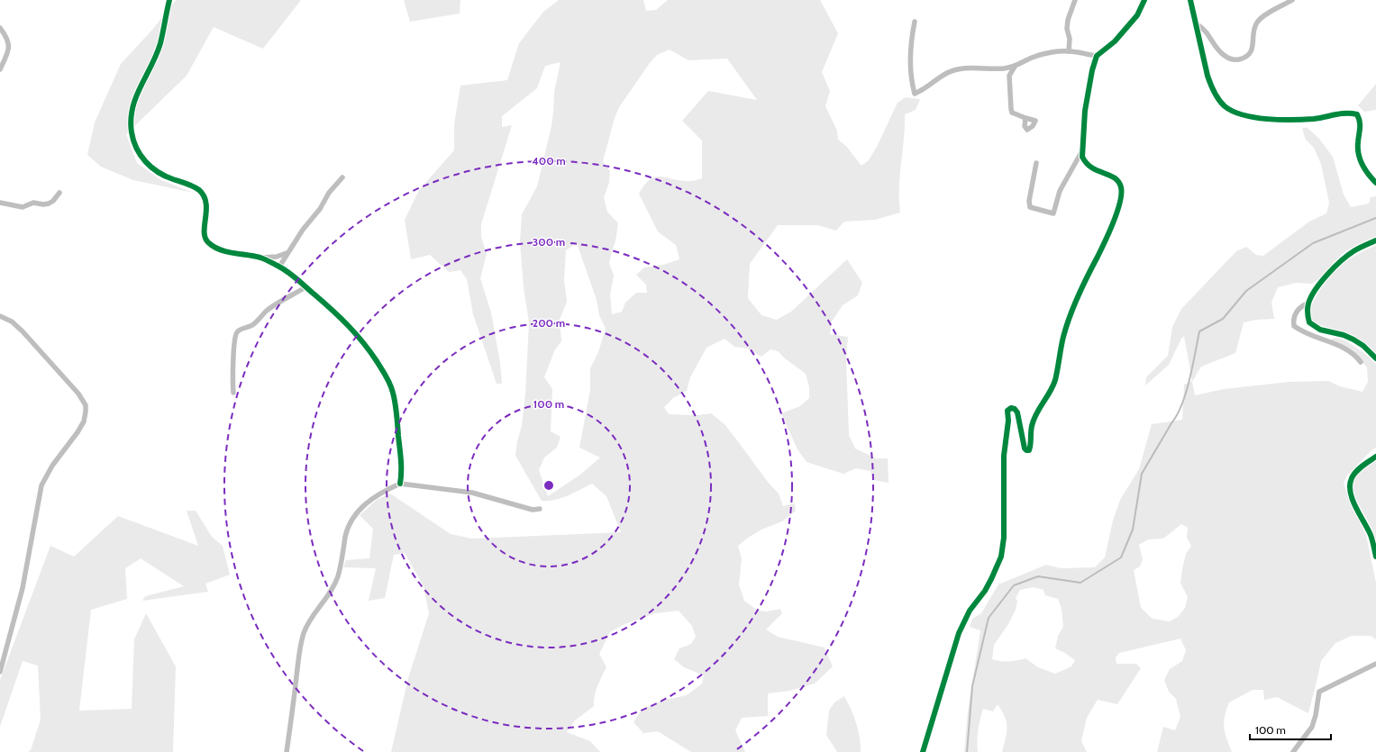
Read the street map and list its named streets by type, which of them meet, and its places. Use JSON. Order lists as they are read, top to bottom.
{
  "scale_bar": "100 m",
  "rings": [
    "400 m",
    "300 m",
    "200 m",
    "100 m"
  ]
}
